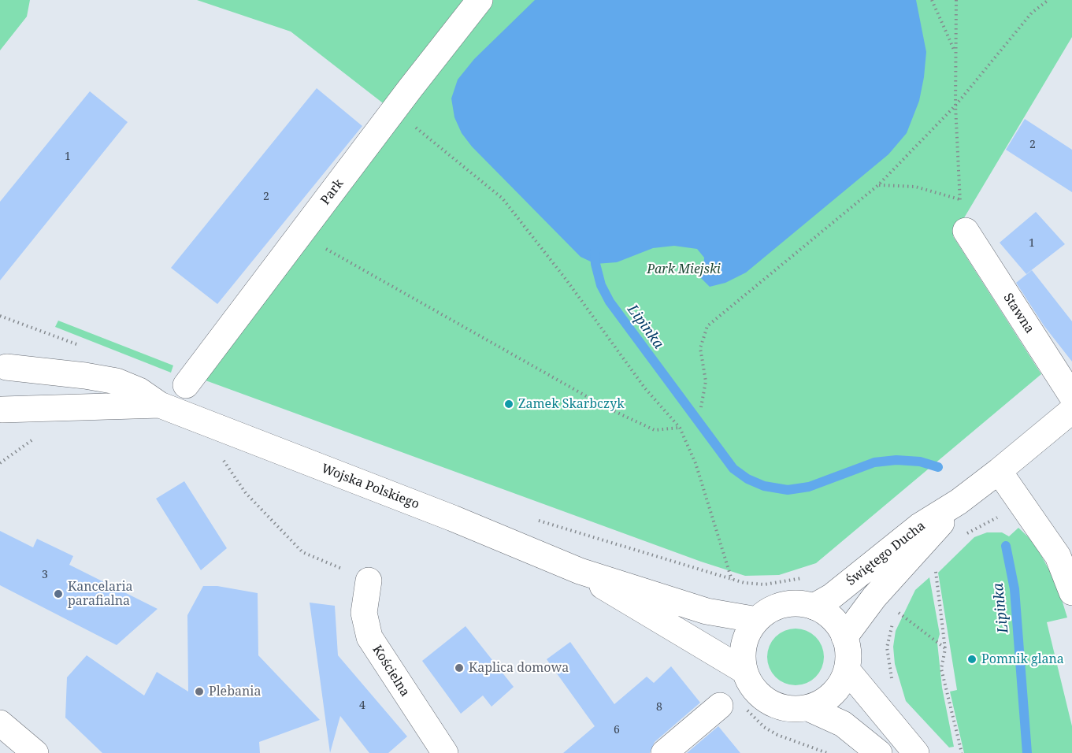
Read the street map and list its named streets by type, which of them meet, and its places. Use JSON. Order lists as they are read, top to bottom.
{
  "streets": {
    "main road": [
      "Park",
      "Stawna",
      "Wojska Polskiego",
      "Świętego Ducha",
      "Kościelna"
    ]
  },
  "crossings": [
    ["Wojska Polskiego", "Świętego Ducha"]
  ],
  "water": ["Lipinka"],
  "parks": ["Park Miejski"],
  "places": [
    "Zamek Skarbczyk",
    "Kancelaria parafialna",
    "Pomnik glana",
    "Kaplica domowa",
    "Plebania"
  ],
  "house_numbers": [
    "2",
    "1",
    "2",
    "1",
    "3",
    "4",
    "8",
    "6"
  ]
}
